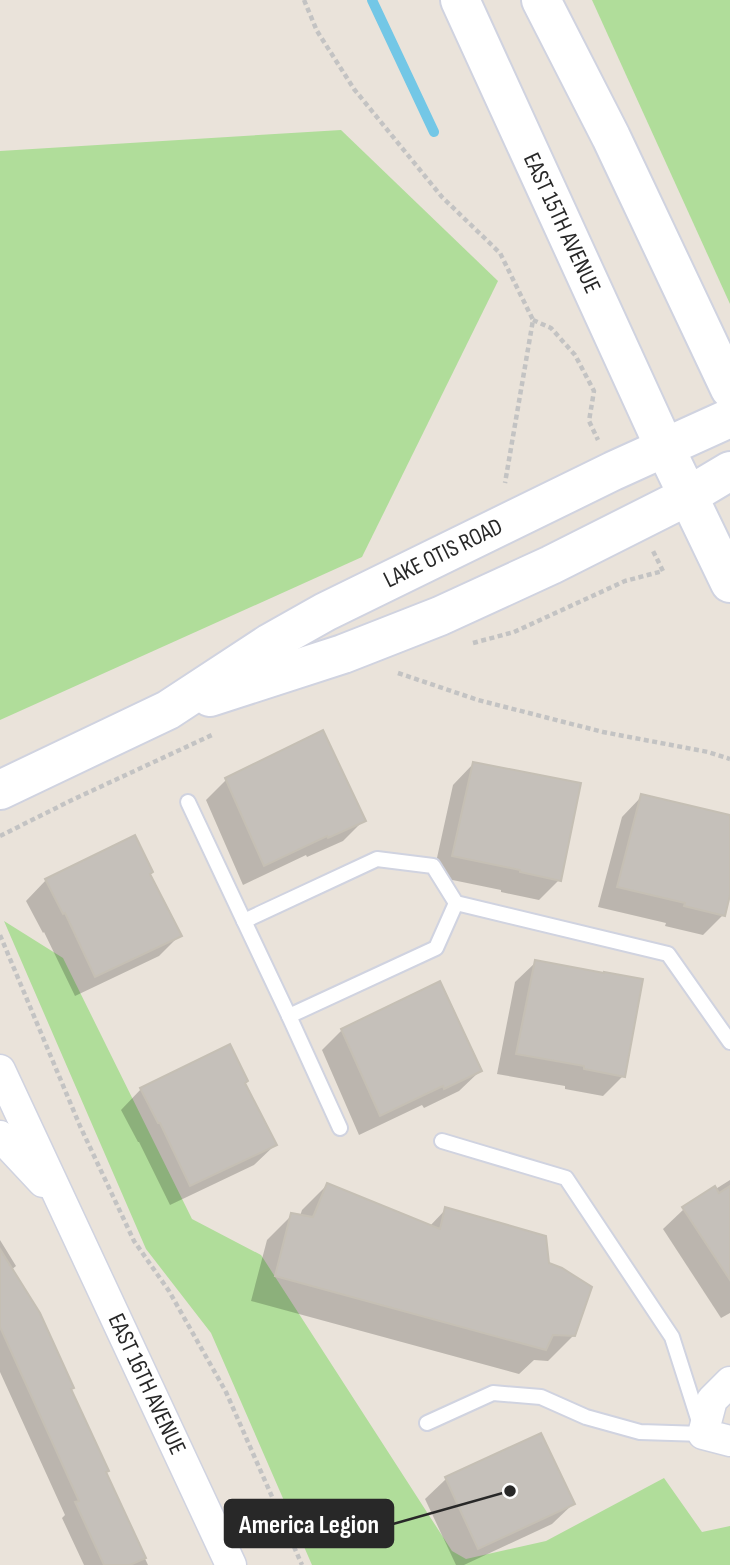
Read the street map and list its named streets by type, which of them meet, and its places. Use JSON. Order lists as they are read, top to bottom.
{
  "streets": {
    "main road": ["EAST 15TH AVENUE", "LAKE OTIS ROAD"],
    "street": ["EAST 16TH AVENUE"]
  },
  "crossings": [
    ["EAST 15TH AVENUE", "LAKE OTIS ROAD"]
  ],
  "places": ["America Legion"]
}
